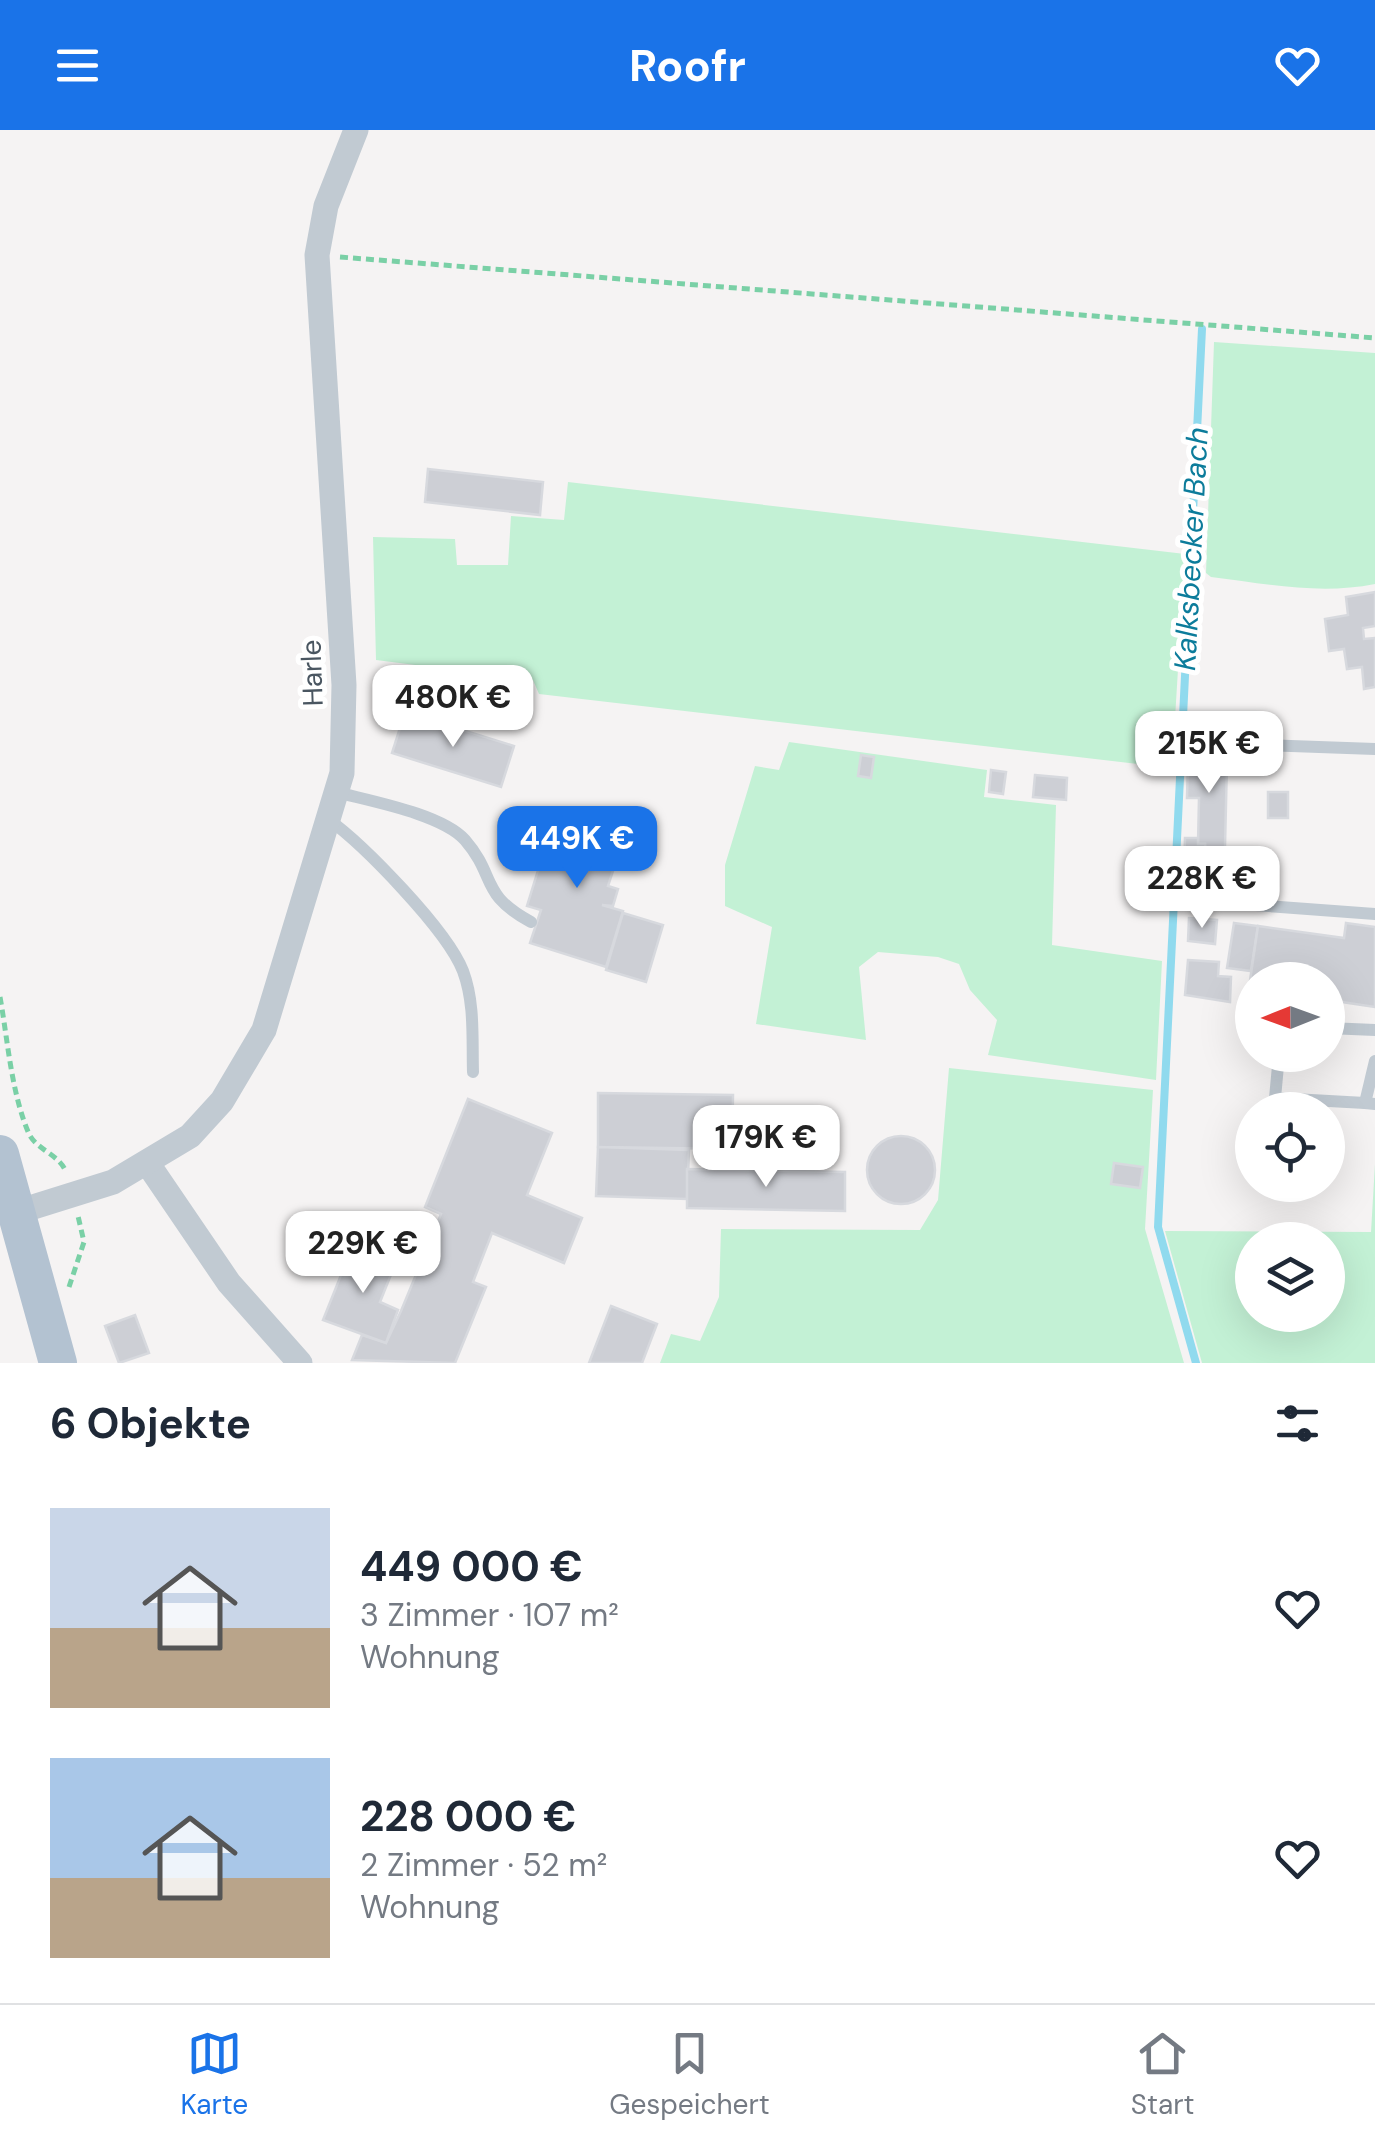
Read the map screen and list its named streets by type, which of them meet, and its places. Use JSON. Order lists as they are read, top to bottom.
{
  "streets": {
    "street": ["Harle"]
  },
  "water": ["Kalksbecker Bach"],
  "north": "left",
  "page": {
    "header": "Roofr",
    "price": [
      "480K €",
      "215K €",
      "449K €",
      "228K €",
      "179K €",
      "229K €"
    ],
    "heading": "6 Objekte",
    "list": [
      {
        "name": "449 000 €",
        "note": "3 Zimmer · 107 m² · Wohnung"
      },
      {
        "name": "228 000 €",
        "note": "2 Zimmer · 52 m² · Wohnung"
      }
    ],
    "tabs": ["Karte", "Gespeichert", "Start"]
  }
}
